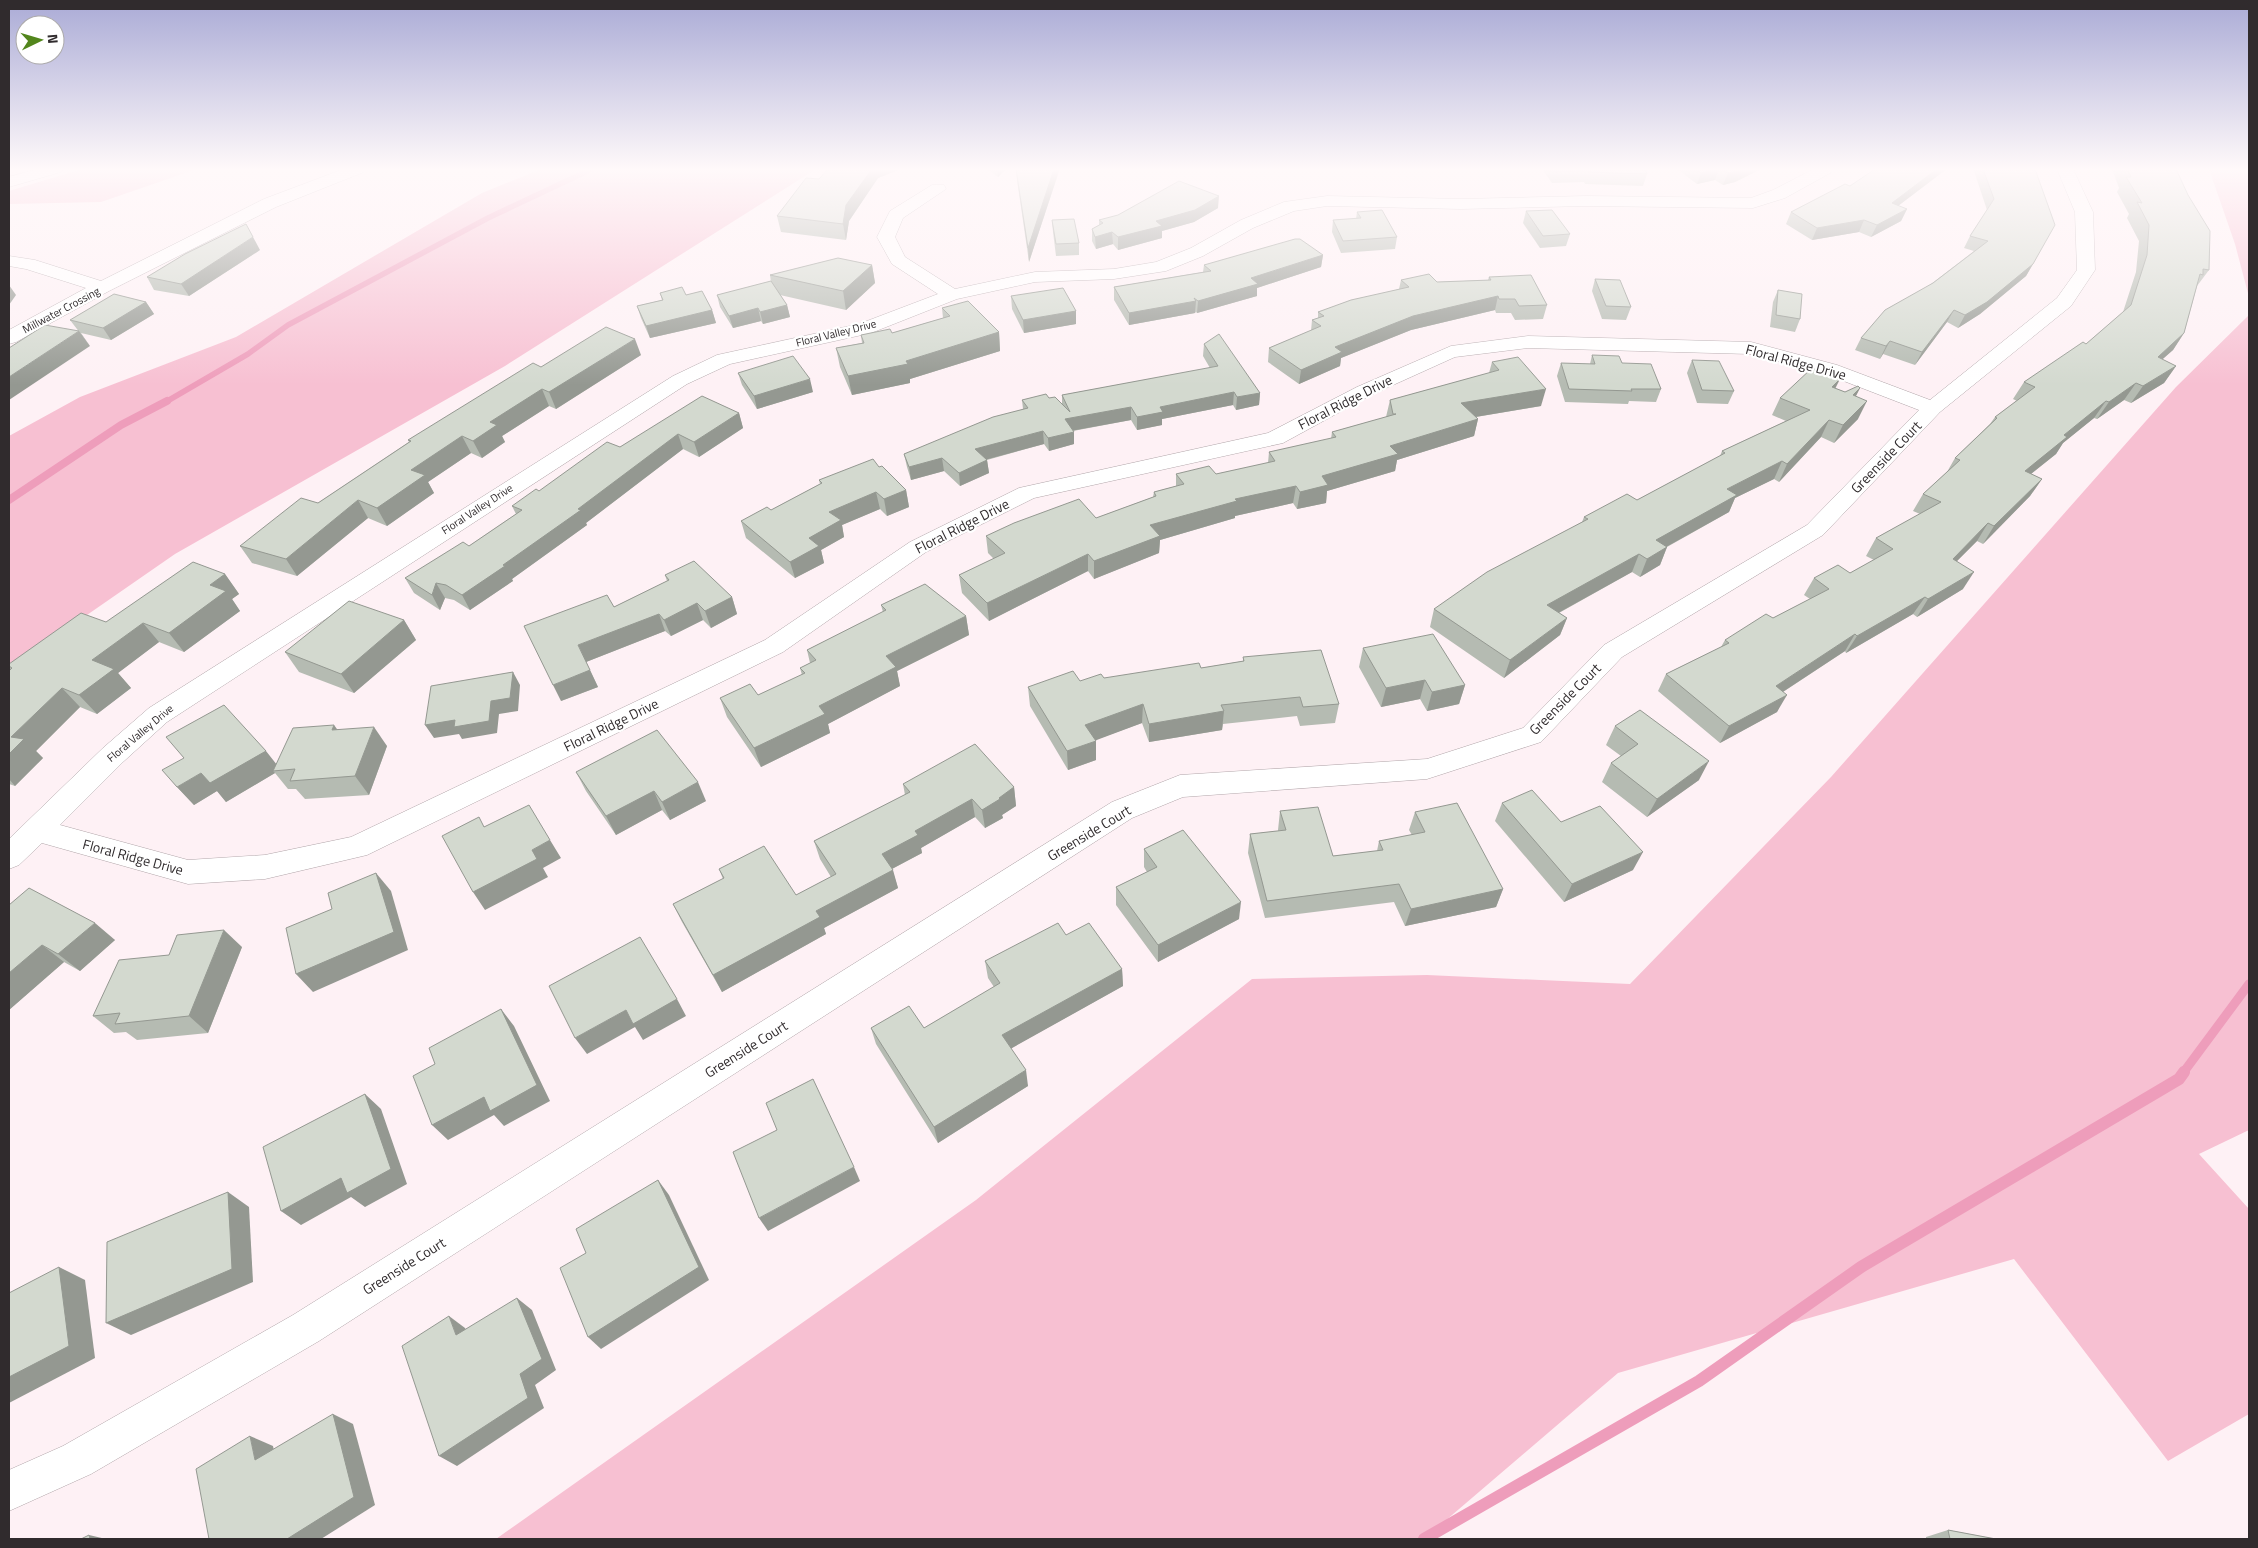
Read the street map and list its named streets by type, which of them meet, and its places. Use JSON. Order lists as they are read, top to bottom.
{
  "streets": {
    "street": [
      "Millwater Crossing",
      "Floral Valley Drive",
      "Floral Ridge Drive",
      "Greenside Court"
    ]
  },
  "crossings": [
    ["Floral Valley Drive", "Floral Ridge Drive"],
    ["Floral Ridge Drive", "Greenside Court"]
  ],
  "north": "right"
}
